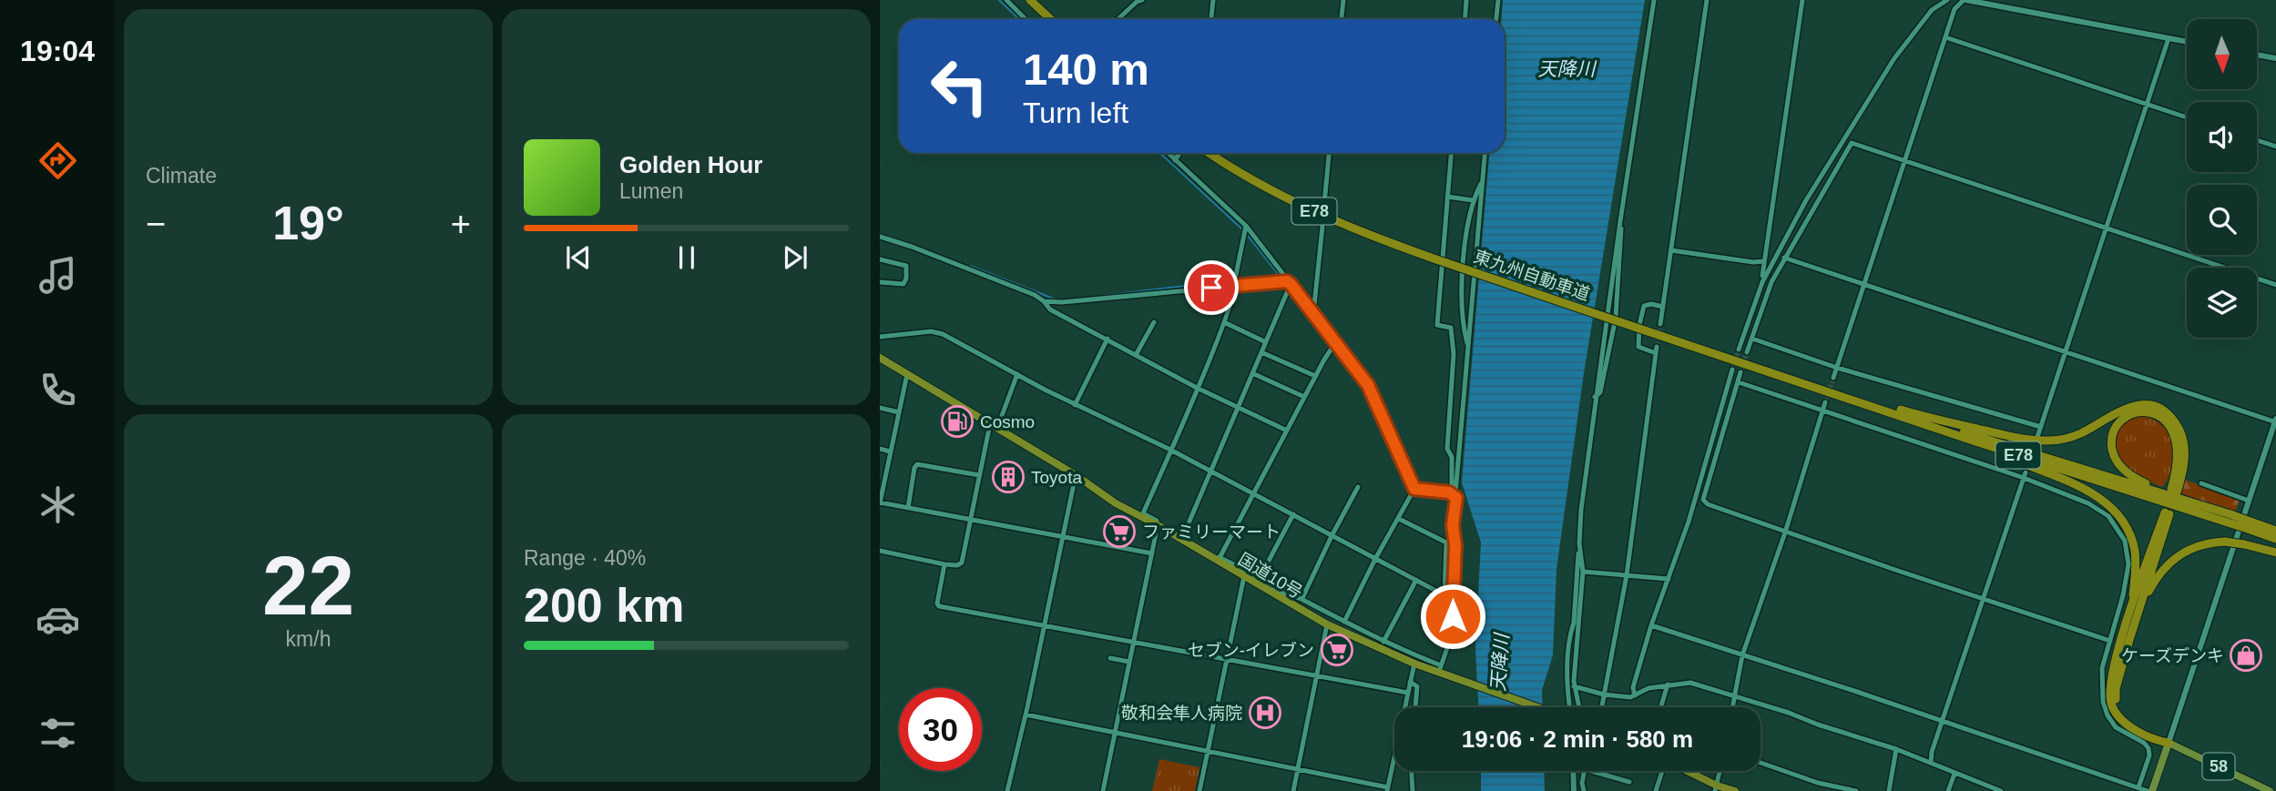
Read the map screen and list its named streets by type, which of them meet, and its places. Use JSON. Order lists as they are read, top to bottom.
{
  "streets": {
    "highway": ["E78", "東九州自動車道", "国道10号"],
    "main road": ["58"]
  },
  "crossings": [
    ["E78", "東九州自動車道"]
  ],
  "water": ["天降川"],
  "places": {
    "fuel station": ["Cosmo"],
    "building": ["Toyota"],
    "supermarket": ["ファミリーマート", "セブン-イレブン"],
    "shop": ["ケーズデンキ"],
    "hospital": ["敬和会隼人病院"]
  },
  "north": "bottom",
  "page": {
    "tabs": "19:04",
    "tile": [
      "Climate",
      ["22", "km/h"],
      ["Range · 40%", "200 km"]
    ],
    "turn": ["140 m", "Turn left"],
    "song": ["Golden Hour", "Lumen"],
    "heat": ["−", "19°", "+"],
    "limit": "30",
    "trip": "19:06 · 2 min · 580 m"
  }
}
